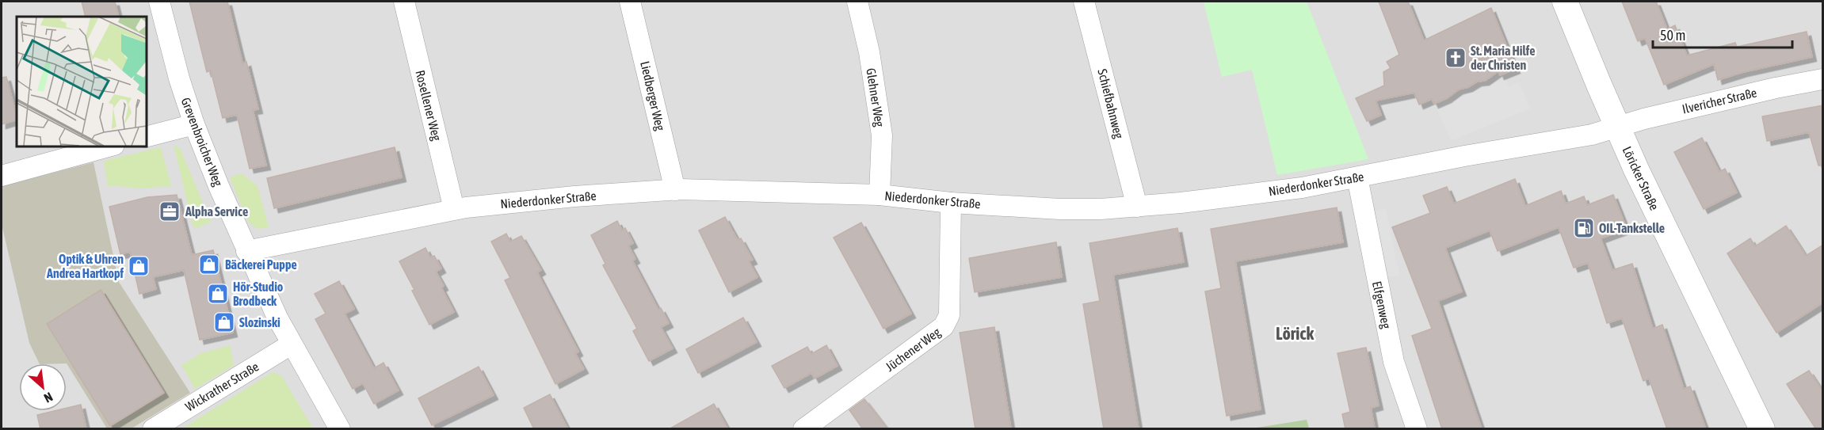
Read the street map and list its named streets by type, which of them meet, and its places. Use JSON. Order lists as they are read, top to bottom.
{
  "streets": {
    "street": [
      "Liedberger Weg",
      "Glehner Weg",
      "Ilvericher Straße",
      "Schiefbahnweg",
      "Rosellener Weg",
      "Grevenbroicher Weg",
      "Löricker Straße",
      "Niederdonker Straße",
      "Elfgenweg",
      "Jüchener Weg",
      "Wickrather Straße"
    ]
  },
  "crossings": [
    ["Liedberger Weg", "Niederdonker Straße"],
    ["Glehner Weg", "Niederdonker Straße"],
    ["Ilvericher Straße", "Löricker Straße"],
    ["Ilvericher Straße", "Niederdonker Straße"],
    ["Schiefbahnweg", "Niederdonker Straße"],
    ["Rosellener Weg", "Niederdonker Straße"],
    ["Grevenbroicher Weg", "Niederdonker Straße"],
    ["Grevenbroicher Weg", "Wickrather Straße"],
    ["Löricker Straße", "Niederdonker Straße"],
    ["Niederdonker Straße", "Elfgenweg"],
    ["Niederdonker Straße", "Jüchener Weg"]
  ],
  "districts": ["Lörick"],
  "places": {
    "church": ["St. Maria Hilfe der Christen"],
    "office": ["Alpha Service"],
    "fuel station": ["OIL-Tankstelle"],
    "shop": [
      "Bäckerei Puppe",
      "Optik & Uhren Andrea Hartkopf",
      "Hör-Studio Brodbeck",
      "Slozinski"
    ]
  },
  "scale_bar": "50 m",
  "north": "bottom right"
}
